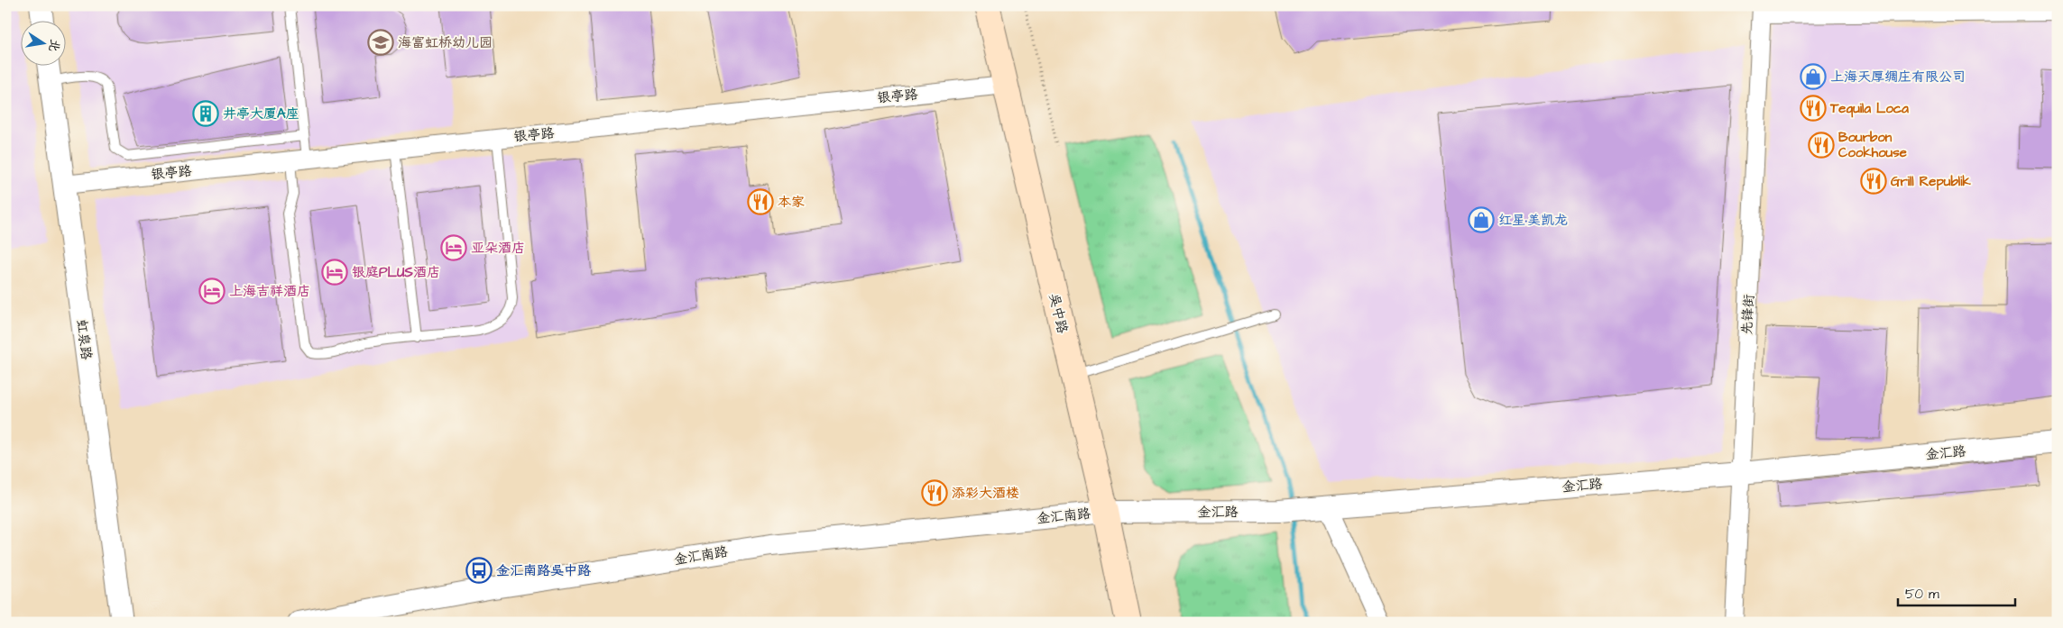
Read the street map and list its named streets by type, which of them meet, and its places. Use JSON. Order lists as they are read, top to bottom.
{
  "streets": {
    "main road": ["吴中路"],
    "street": [
      "银亭路",
      "先锋街",
      "虹泉路",
      "金汇路",
      "金汇南路"
    ]
  },
  "crossings": [
    ["银亭路", "吴中路"],
    ["银亭路", "虹泉路"],
    ["吴中路", "金汇路"],
    ["吴中路", "金汇南路"],
    ["先锋街", "金汇路"],
    ["金汇路", "金汇南路"]
  ],
  "places": {
    "school or university": ["海富虹桥幼儿园"],
    "shop": ["上海天厚绸庄有限公司", "红星·美凯龙"],
    "restaurant": [
      "Tequila Loca",
      "Bourbon Cookhouse",
      "Grill Republik",
      "本家",
      "添彩大酒楼"
    ],
    "building": ["井亭大厦A座"],
    "hotel": ["亚朵酒店", "银庭PLUS酒店", "上海吉祥酒店"],
    "bus stop": ["金汇南路吴中路"]
  },
  "scale_bar": "50 m",
  "north": "right"
}
